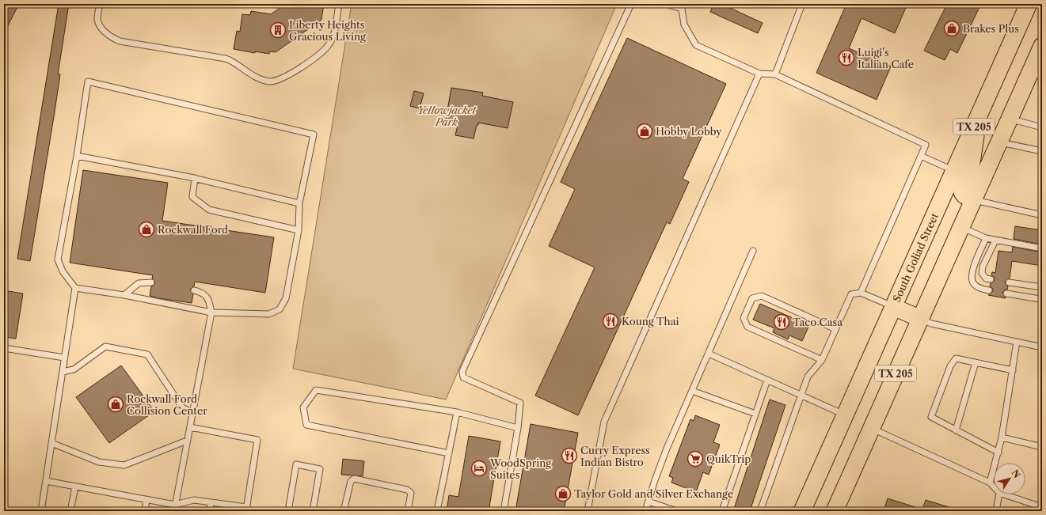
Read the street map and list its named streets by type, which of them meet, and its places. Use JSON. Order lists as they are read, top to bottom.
{
  "streets": {
    "main road": ["TX 205", "South Goliad Street"]
  },
  "parks": ["Yellowjacket Park"],
  "places": {
    "shop": [
      "Brakes Plus",
      "Hobby Lobby",
      "Rockwall Ford",
      "Rockwall Ford Collision Center",
      "Taylor Gold and Silver Exchange"
    ],
    "building": ["Liberty Heights Gracious Living"],
    "restaurant": [
      "Luigi's Italian Cafe",
      "Koung Thai",
      "Taco Casa",
      "Curry Express Indian Bistro"
    ],
    "supermarket": ["QuikTrip"],
    "hotel": ["WoodSpring Suites"]
  },
  "north": "top right"
}
